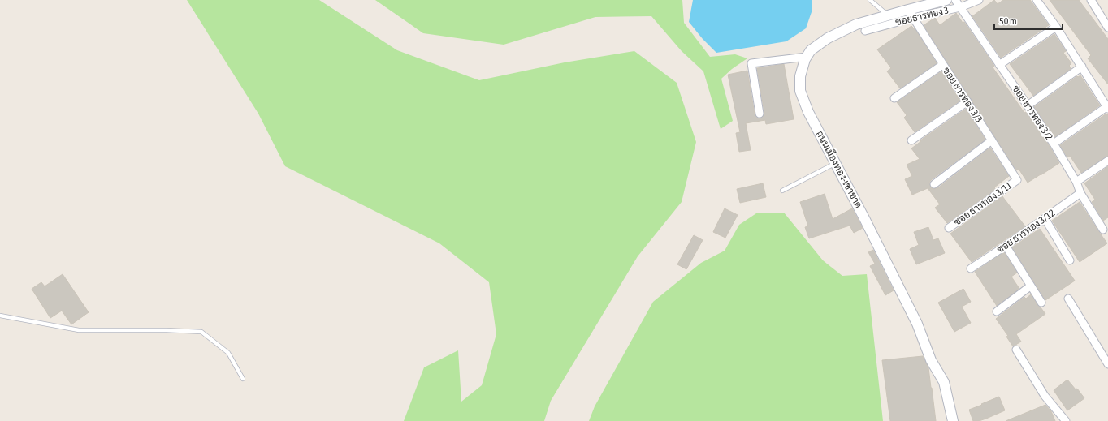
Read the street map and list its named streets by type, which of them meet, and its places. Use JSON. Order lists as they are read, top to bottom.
{
  "streets": {
    "street": [
      "ซอยธารทอง 3",
      "ซอย ธารทอง 3/3",
      "ซอย ธารทอง 3/2",
      "ถนนเมืองทอง-เขาขาด",
      "ซอย ธารทอง 3/11",
      "ซอย ธารทอง 3/12"
    ]
  },
  "crossings": [
    ["ซอยธารทอง 3", "ซอย ธารทอง 3/3"],
    ["ซอยธารทอง 3", "ซอย ธารทอง 3/2"],
    ["ซอยธารทอง 3", "ถนนเมืองทอง-เขาขาด"],
    ["ซอย ธารทอง 3/3", "ถนนเมืองทอง-เขาขาด"],
    ["ซอย ธารทอง 3/3", "ซอย ธารทอง 3/11"],
    ["ซอย ธารทอง 3/2", "ซอย ธารทอง 3/12"]
  ],
  "scale_bar": "50 m"
}
